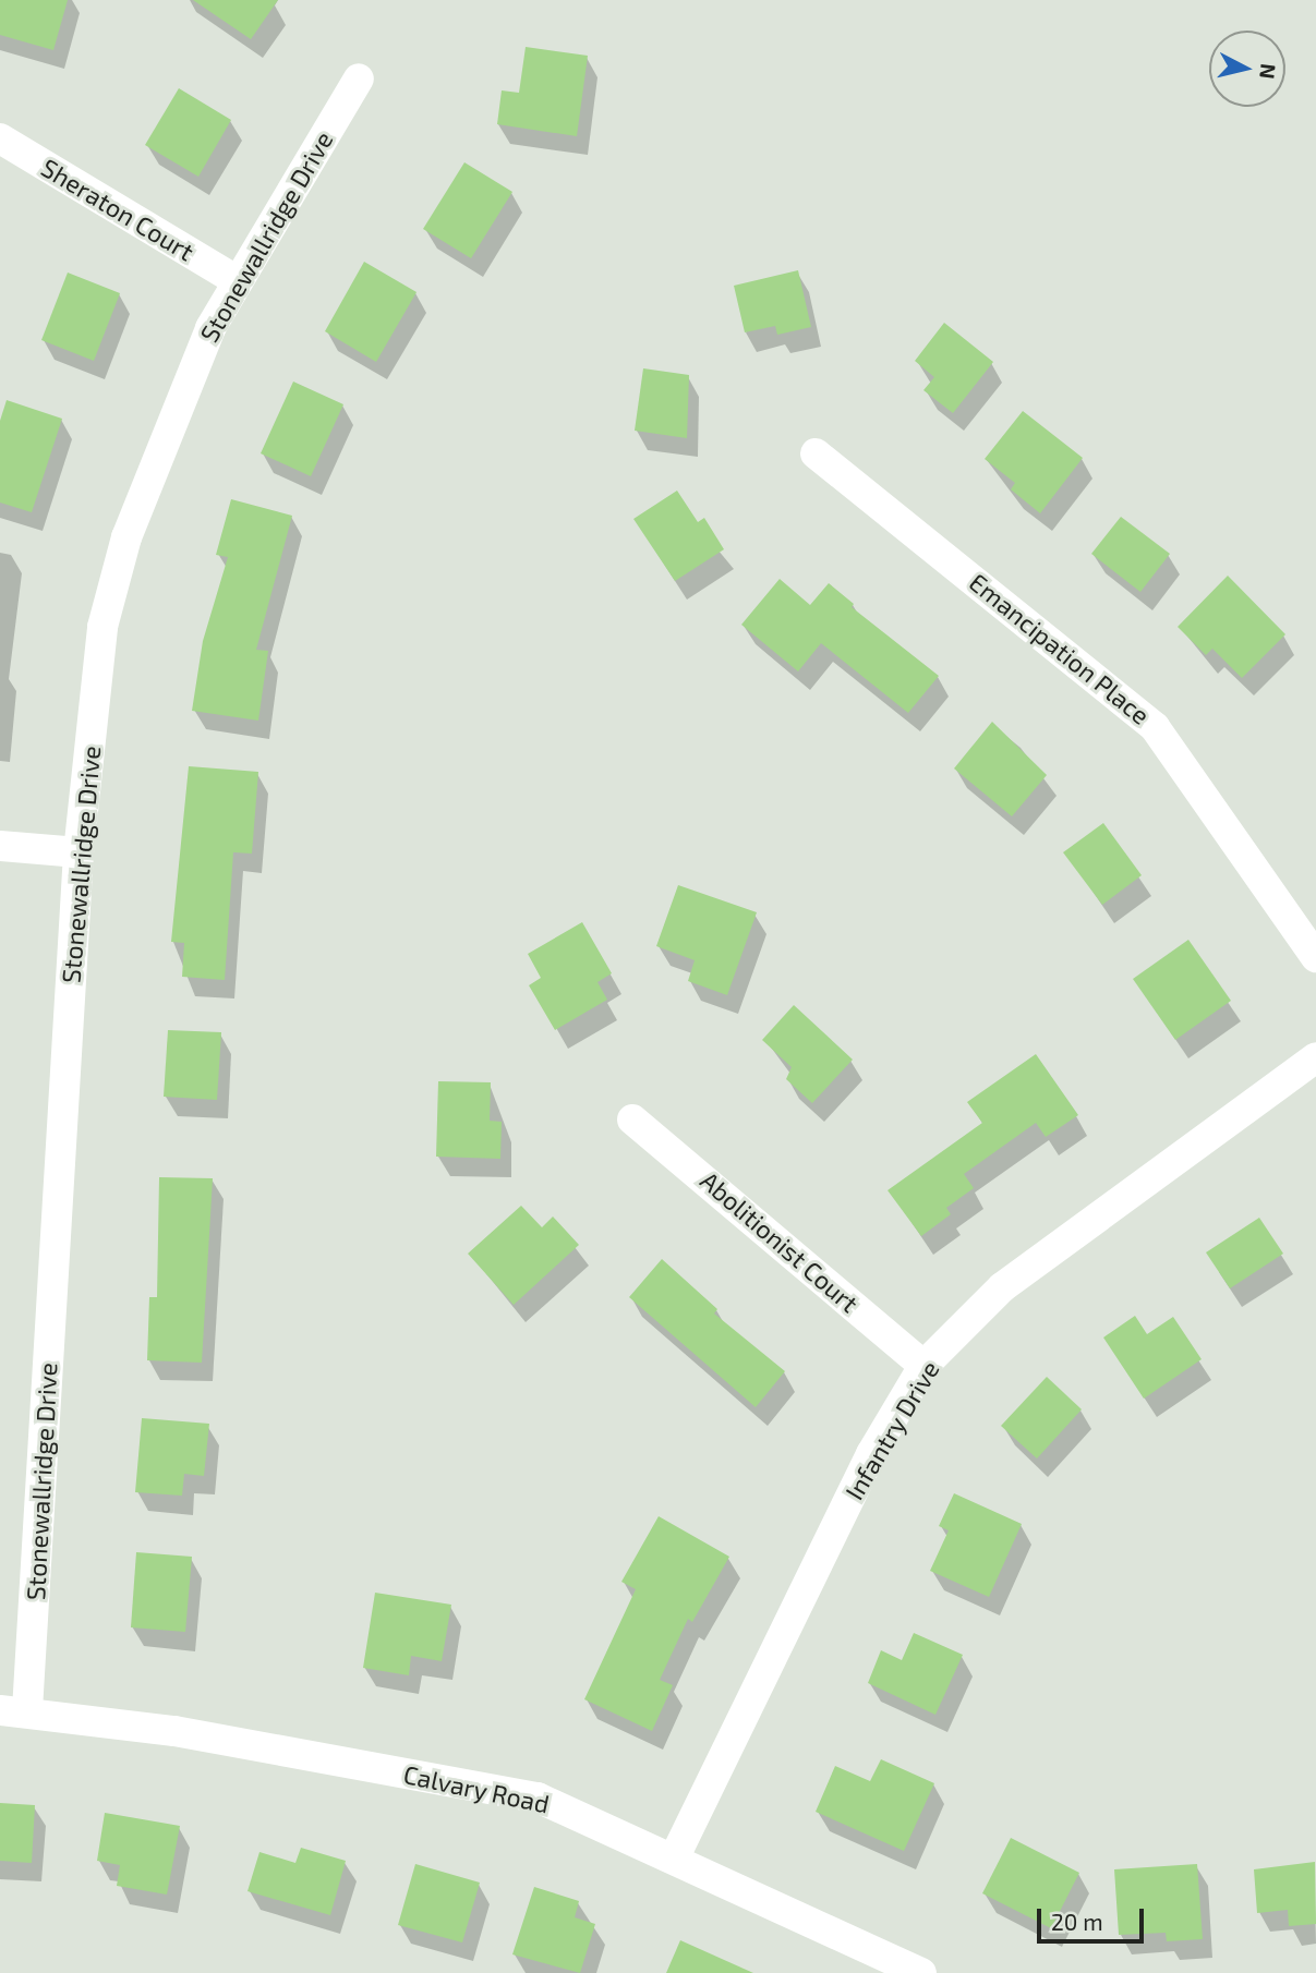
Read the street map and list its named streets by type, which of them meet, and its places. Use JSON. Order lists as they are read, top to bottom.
{
  "streets": {
    "street": [
      "Sheraton Court",
      "Stonewallridge Drive",
      "Emancipation Place",
      "Abolitionist Court",
      "Infantry Drive",
      "Calvary Road"
    ]
  },
  "crossings": [
    ["Sheraton Court", "Stonewallridge Drive"],
    ["Stonewallridge Drive", "Calvary Road"],
    ["Abolitionist Court", "Infantry Drive"],
    ["Infantry Drive", "Calvary Road"]
  ],
  "scale_bar": "20 m",
  "north": "right"
}
